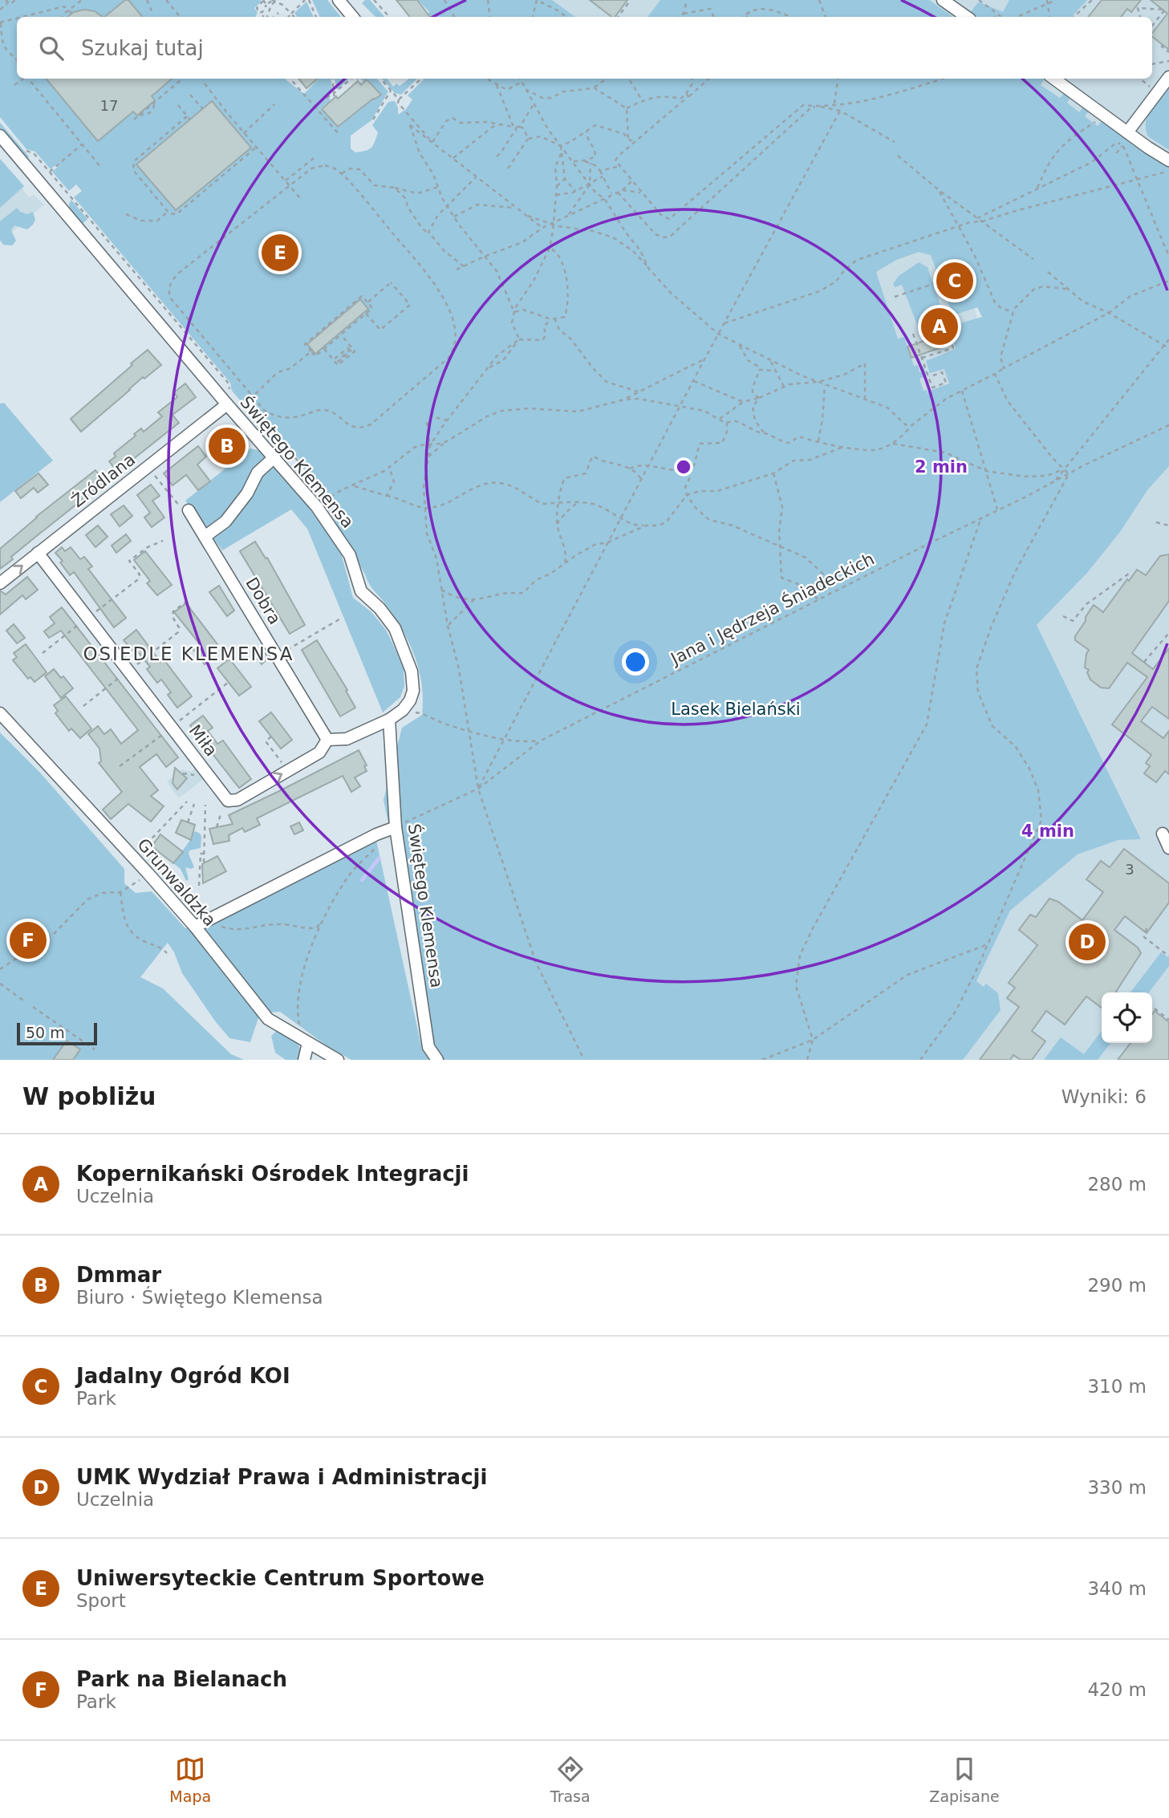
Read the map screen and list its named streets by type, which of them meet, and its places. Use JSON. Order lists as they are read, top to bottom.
{
  "streets": {
    "street": [
      "Świętego Klemensa",
      "Źródlana",
      "Dobra",
      "Miła",
      "Grunwaldzka"
    ],
    "path": ["Jana i Jędrzeja Śniadeckich"]
  },
  "crossings": [
    ["Świętego Klemensa", "Źródlana"],
    ["Świętego Klemensa", "Jana i Jędrzeja Śniadeckich"],
    ["Źródlana", "Miła"],
    ["Dobra", "Miła"]
  ],
  "one_way": ["Miła"],
  "districts": ["OSIEDLE KLEMENSA"],
  "parks": ["Lasek Bielański"],
  "house_numbers": ["17", "3"],
  "scale_bar": "50 m",
  "page": {
    "search": "Szukaj tutaj",
    "pins": [
      "E",
      "C",
      "A",
      "B",
      "F",
      "D"
    ],
    "scale": "50 m",
    "heading": ["W pobliżu", "Wyniki: 6"],
    "list": [
      {
        "mark": "A",
        "name": "Kopernikański Ośrodek Integracji",
        "note": "Uczelnia",
        "value": "280 m"
      },
      {
        "mark": "B",
        "name": "Dmmar",
        "note": "Biuro · Świętego Klemensa",
        "value": "290 m"
      },
      {
        "mark": "C",
        "name": "Jadalny Ogród KOI",
        "note": "Park",
        "value": "310 m"
      },
      {
        "mark": "D",
        "name": "UMK Wydział Prawa i Administracji",
        "note": "Uczelnia",
        "value": "330 m"
      },
      {
        "mark": "E",
        "name": "Uniwersyteckie Centrum Sportowe",
        "note": "Sport",
        "value": "340 m"
      },
      {
        "mark": "F",
        "name": "Park na Bielanach",
        "note": "Park",
        "value": "420 m"
      }
    ],
    "nav": ["Mapa", "Trasa", "Zapisane"]
  },
  "rings": ["2 min", "4 min"]
}
